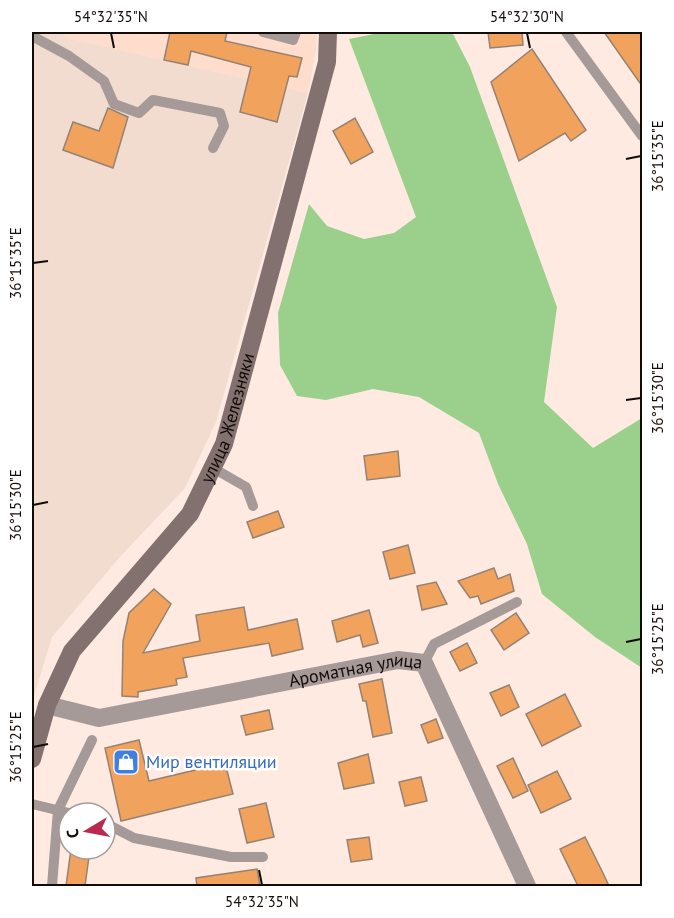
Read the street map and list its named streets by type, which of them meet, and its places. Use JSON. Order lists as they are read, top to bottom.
{
  "streets": {
    "street": ["улица Железняки", "Ароматная улица"]
  },
  "crossings": [
    ["улица Железняки", "Ароматная улица"]
  ],
  "places": {
    "shop": ["Мир вентиляции"]
  },
  "north": "left",
  "coordinates": [
    "54°32'35\"N",
    "54°32'30\"N",
    "36°15'35\"E",
    "36°15'30\"E",
    "36°15'25\"E"
  ]
}
